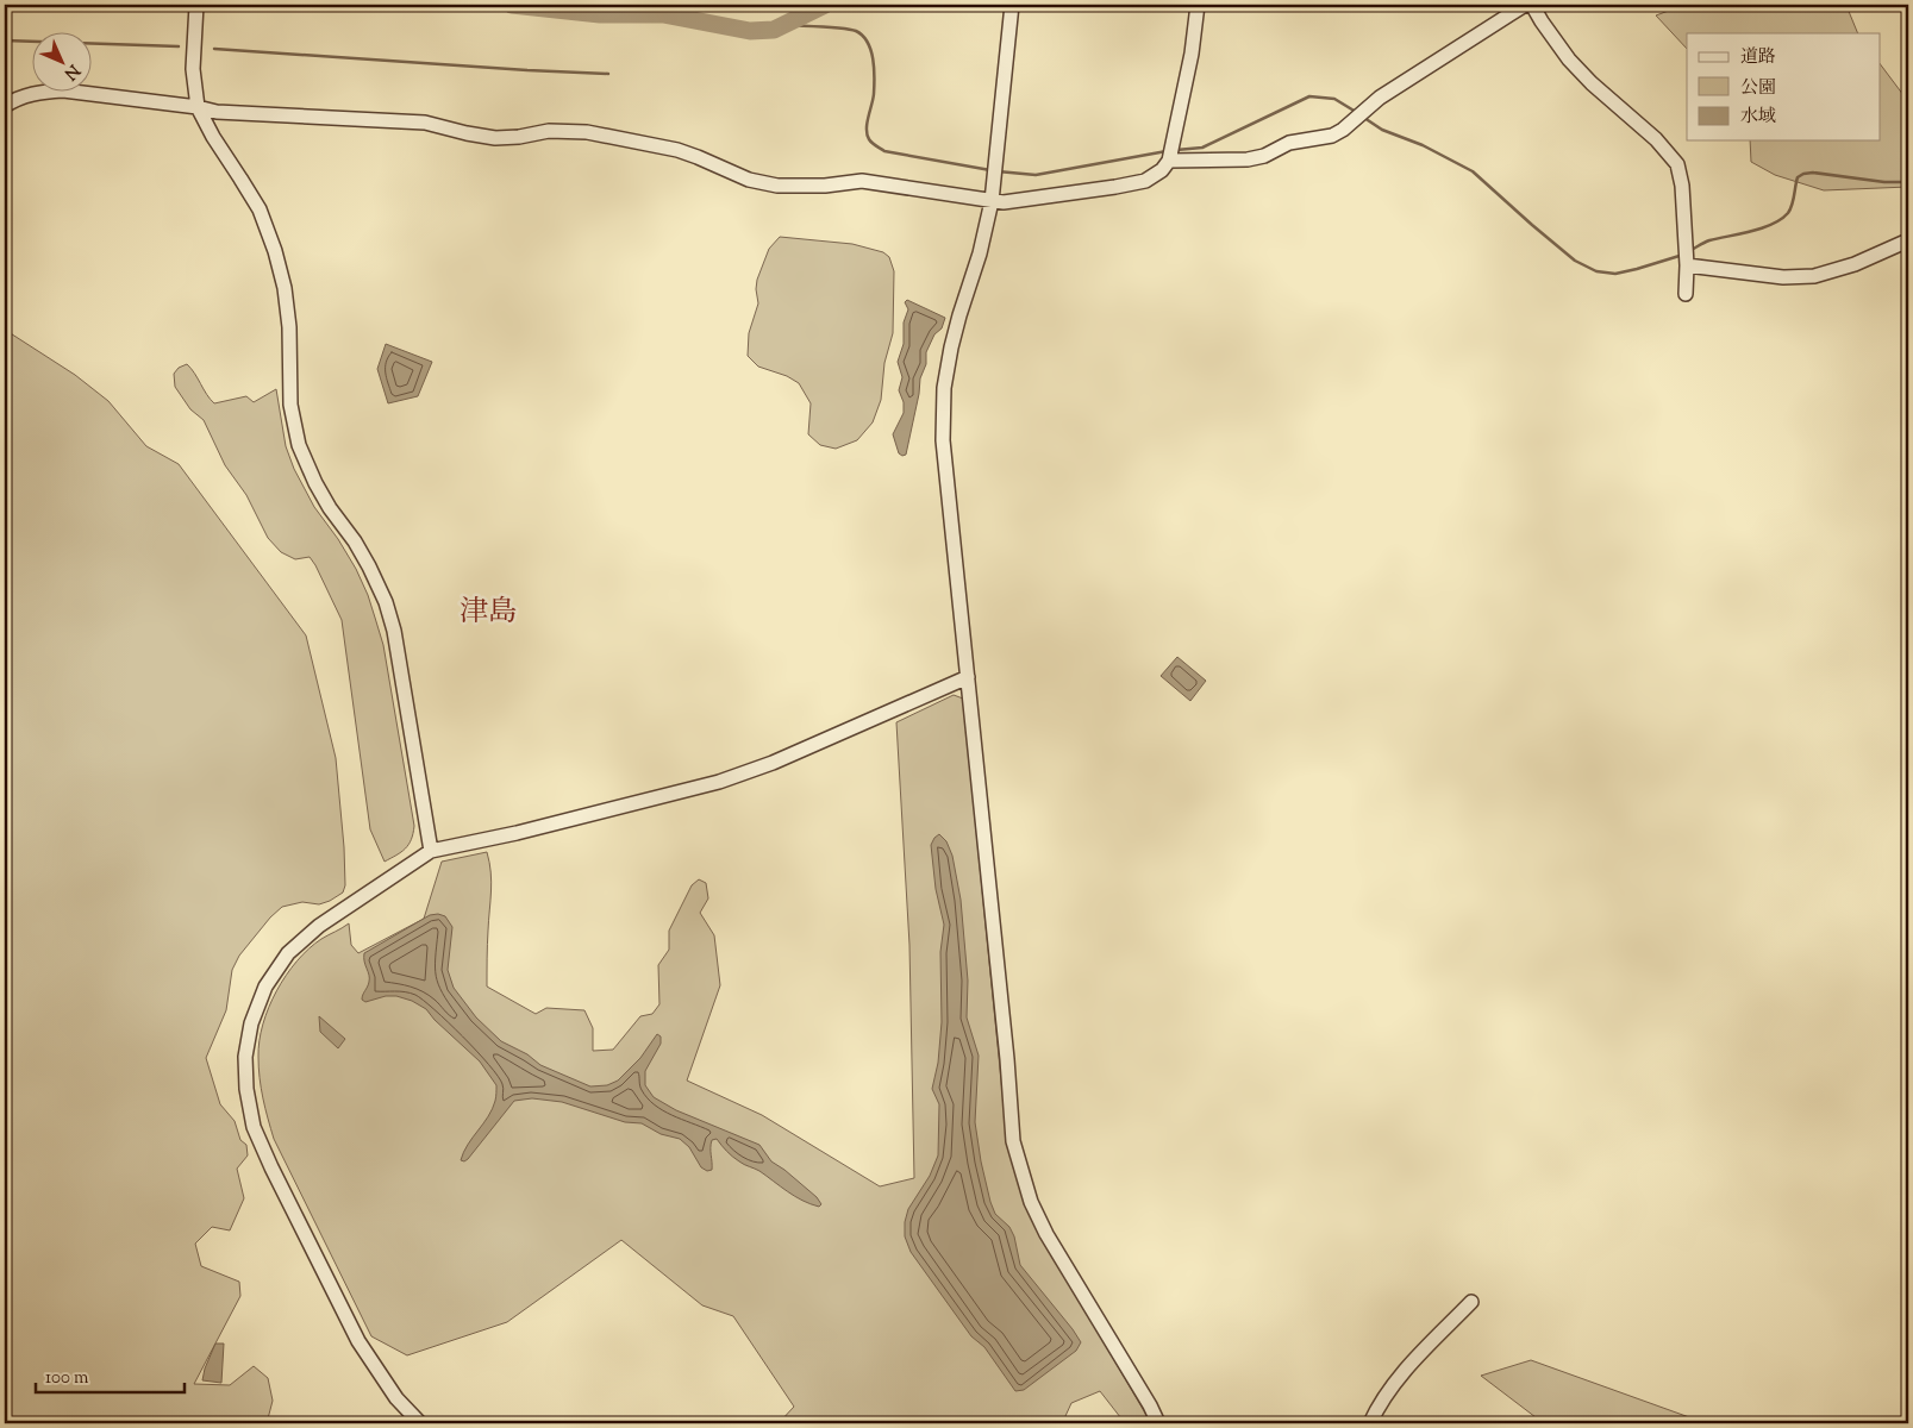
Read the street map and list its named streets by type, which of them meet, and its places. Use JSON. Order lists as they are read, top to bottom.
{
  "districts": ["津島"],
  "legend": ["道路", "公園", "水域"],
  "scale_bar": "100 m",
  "north": "bottom right"
}
